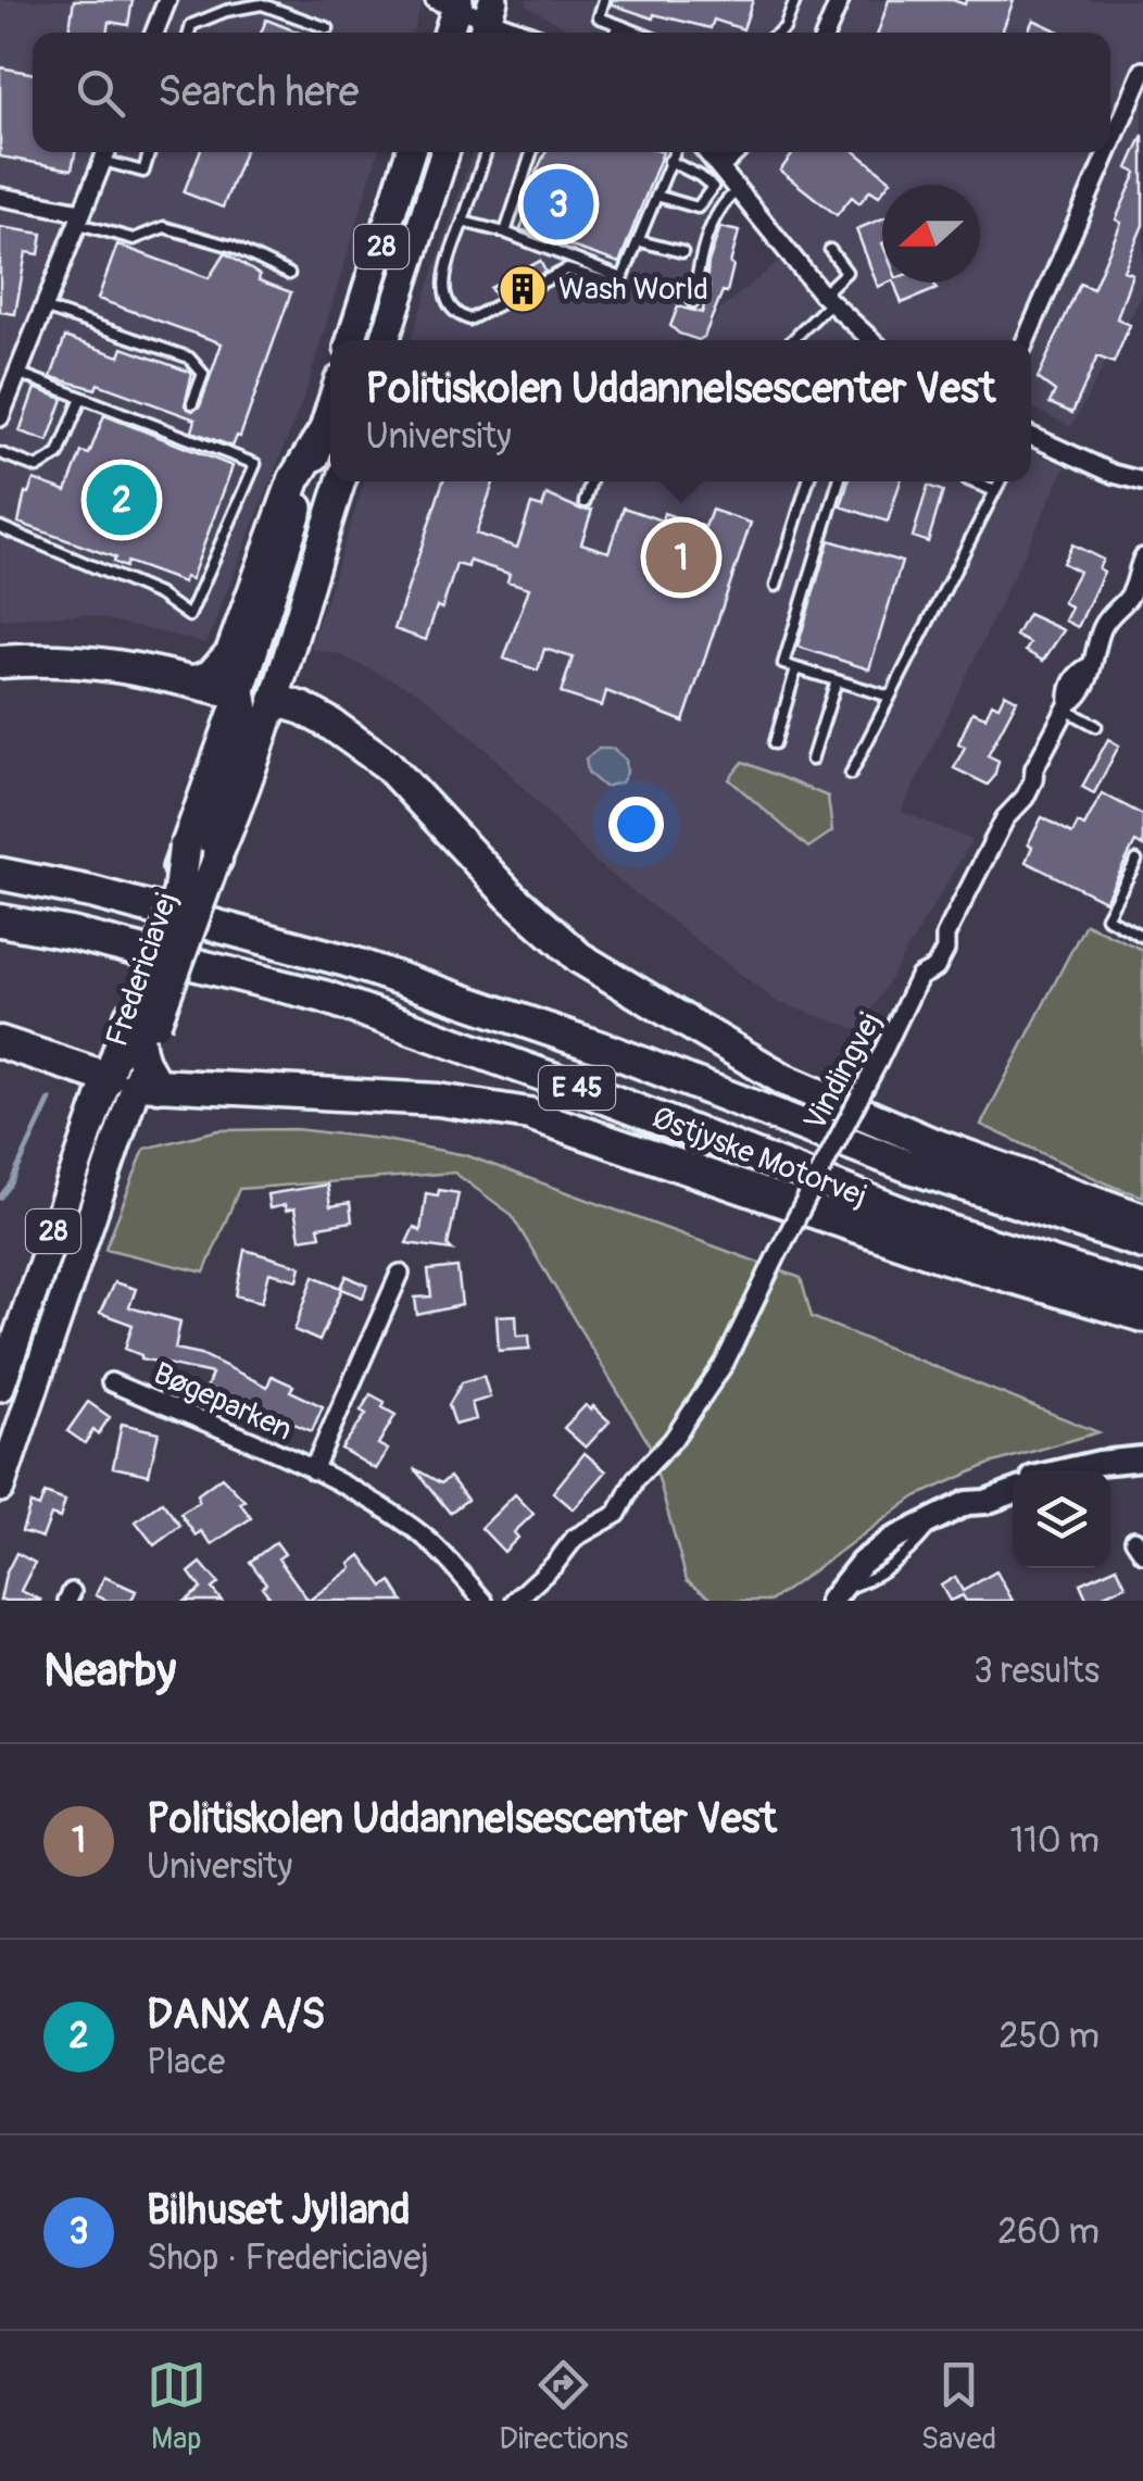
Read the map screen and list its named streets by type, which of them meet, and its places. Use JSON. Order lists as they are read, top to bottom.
{
  "streets": {
    "highway": ["E 45", "Østjyske Motorvej"],
    "main road": ["28", "Fredericiavej"],
    "street": ["Vindingvej", "Bøgeparken"]
  },
  "places": {
    "building": ["Wash World"]
  },
  "north": "left",
  "page": {
    "search": "Search here",
    "pins": ["3", "2", "1"],
    "popup": ["Politiskolen Uddannelsescenter Vest", "University"],
    "heading": ["Nearby", "3 results"],
    "list": [
      {
        "mark": "1",
        "name": "Politiskolen Uddannelsescenter Vest",
        "note": "University",
        "value": "110 m"
      },
      {
        "mark": "2",
        "name": "DANX A/S",
        "note": "Place",
        "value": "250 m"
      },
      {
        "mark": "3",
        "name": "Bilhuset Jylland",
        "note": "Shop · Fredericiavej",
        "value": "260 m"
      }
    ],
    "nav": ["Map", "Directions", "Saved"]
  }
}
